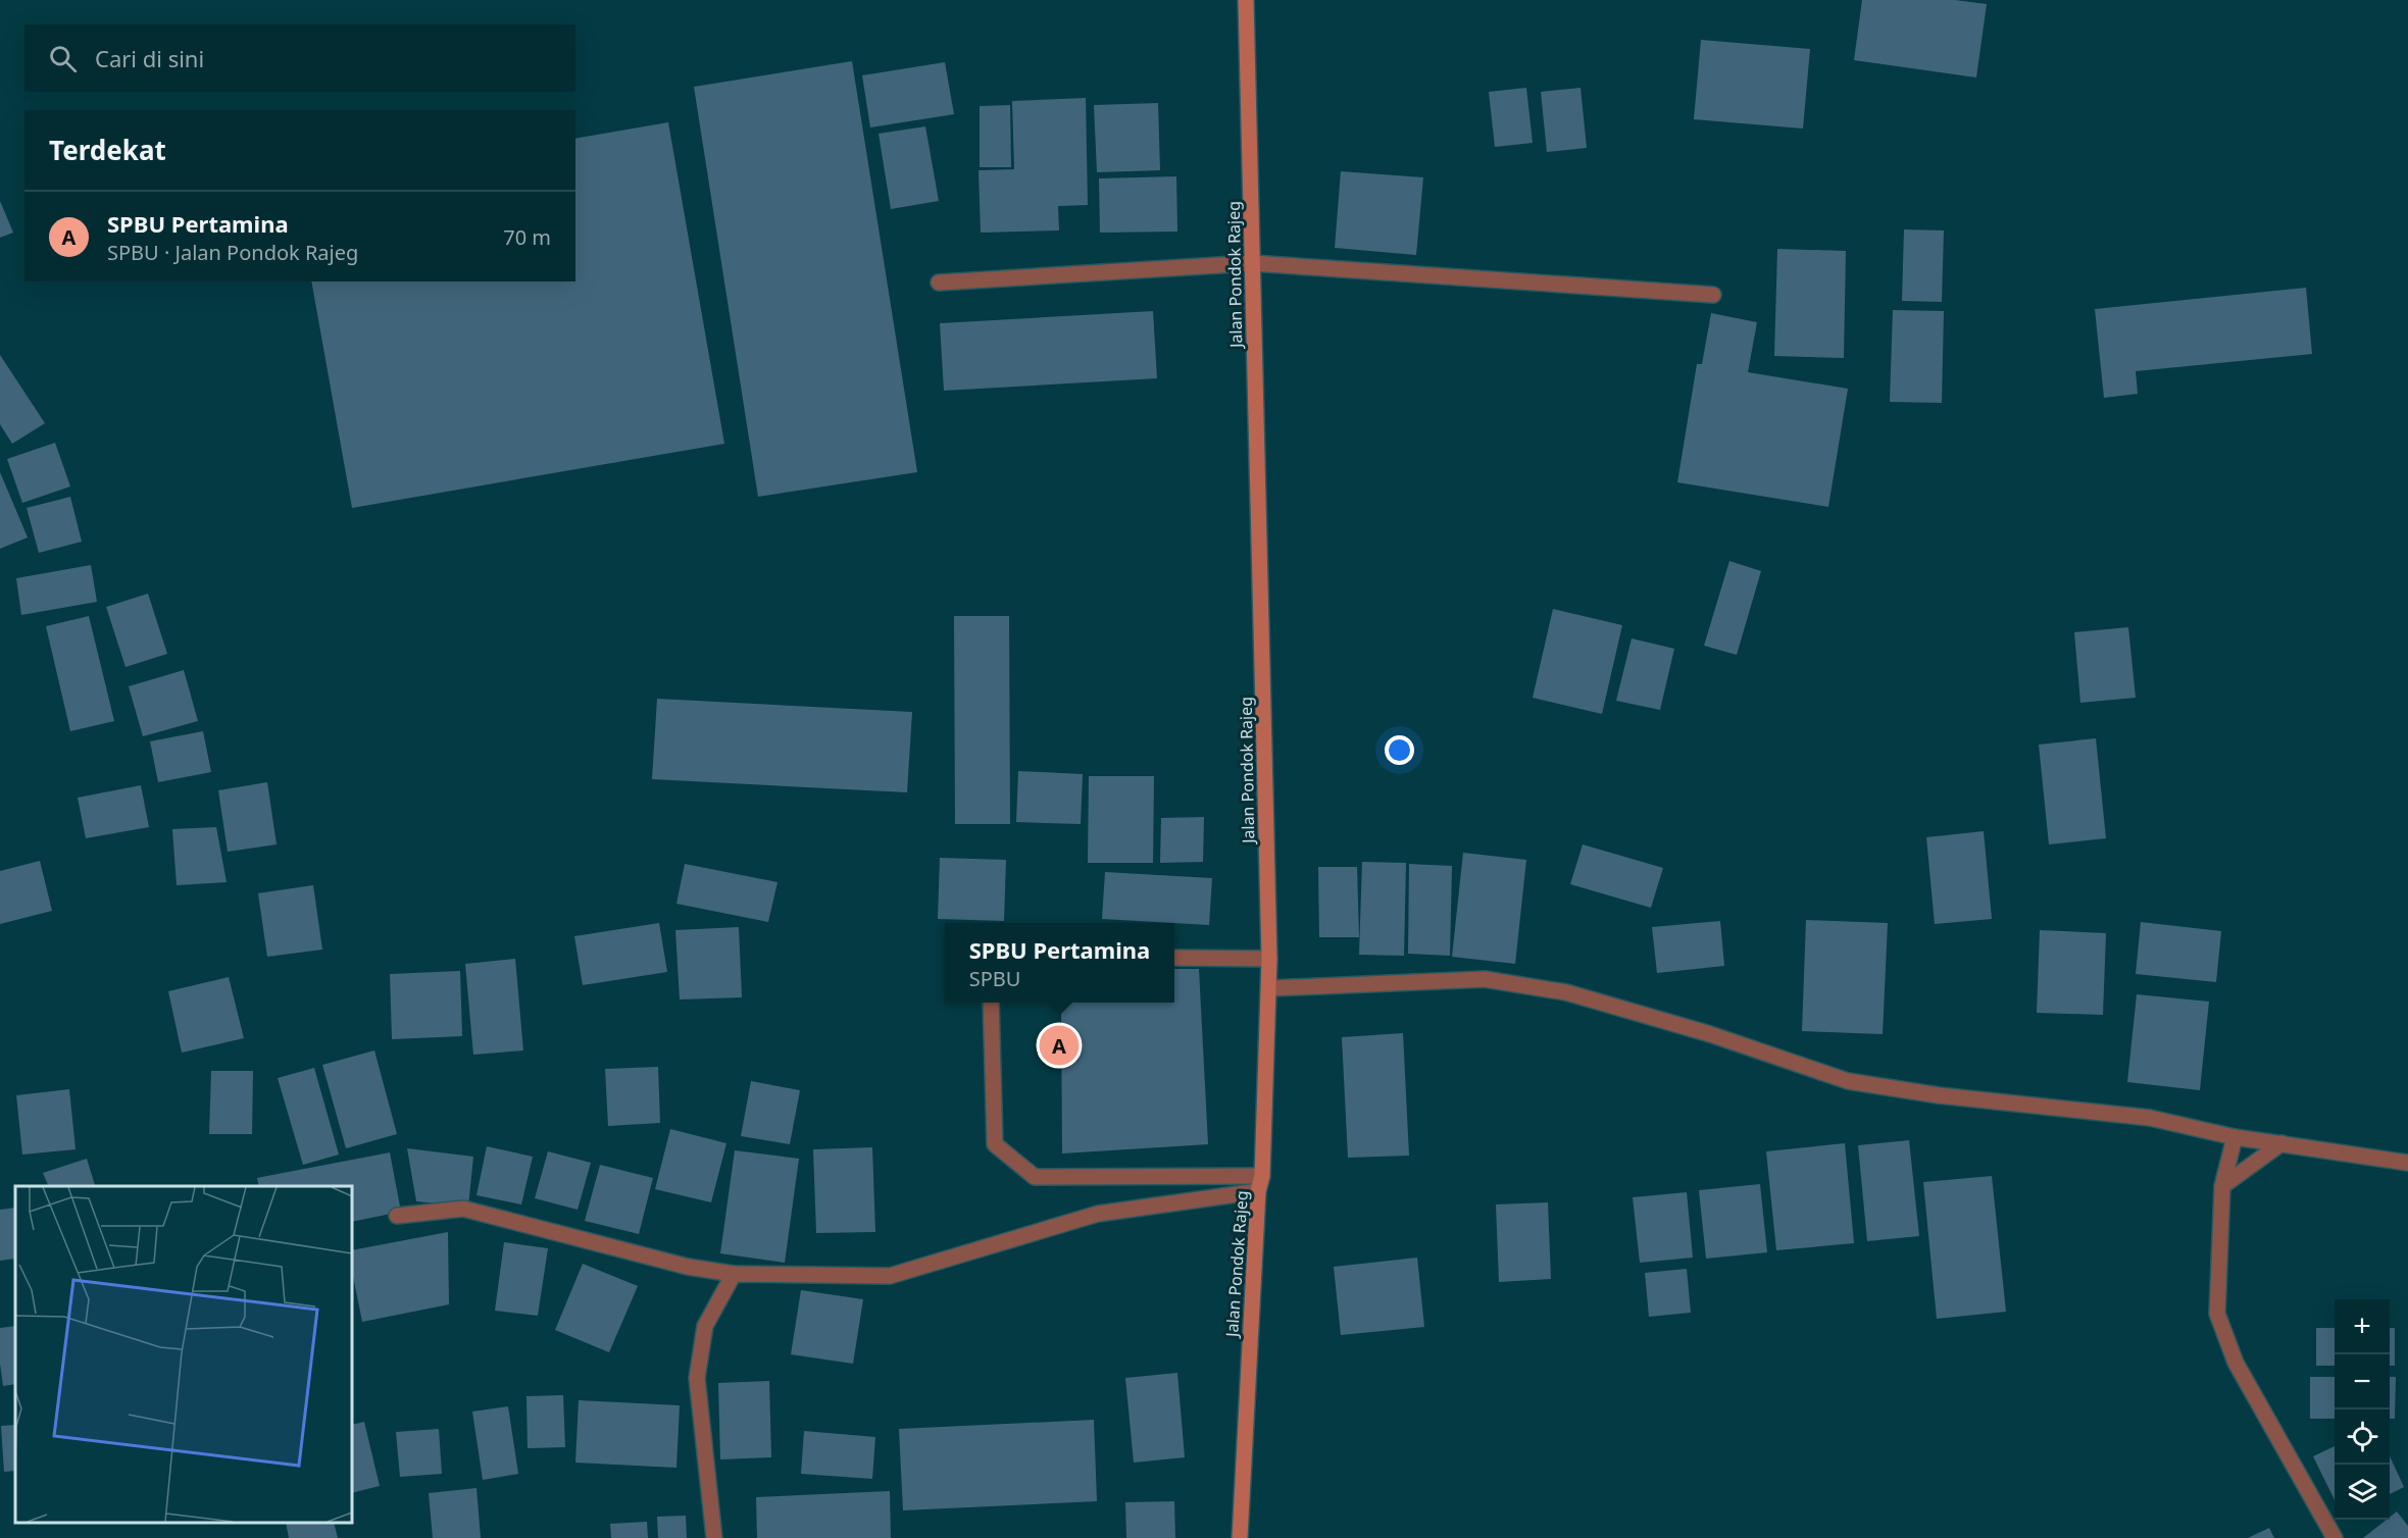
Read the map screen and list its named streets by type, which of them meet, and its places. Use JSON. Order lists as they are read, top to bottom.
{
  "streets": {
    "main road": ["Jalan Pondok Rajeg"]
  },
  "page": {
    "search": "Cari di sini",
    "heading": "Terdekat",
    "list": [
      {
        "mark": "A",
        "name": "SPBU Pertamina",
        "note": "SPBU · Jalan Pondok Rajeg",
        "value": "70 m"
      }
    ],
    "popup": ["SPBU Pertamina", "SPBU"],
    "pins": "A",
    "map_buttons": ["+", "−"]
  }
}
